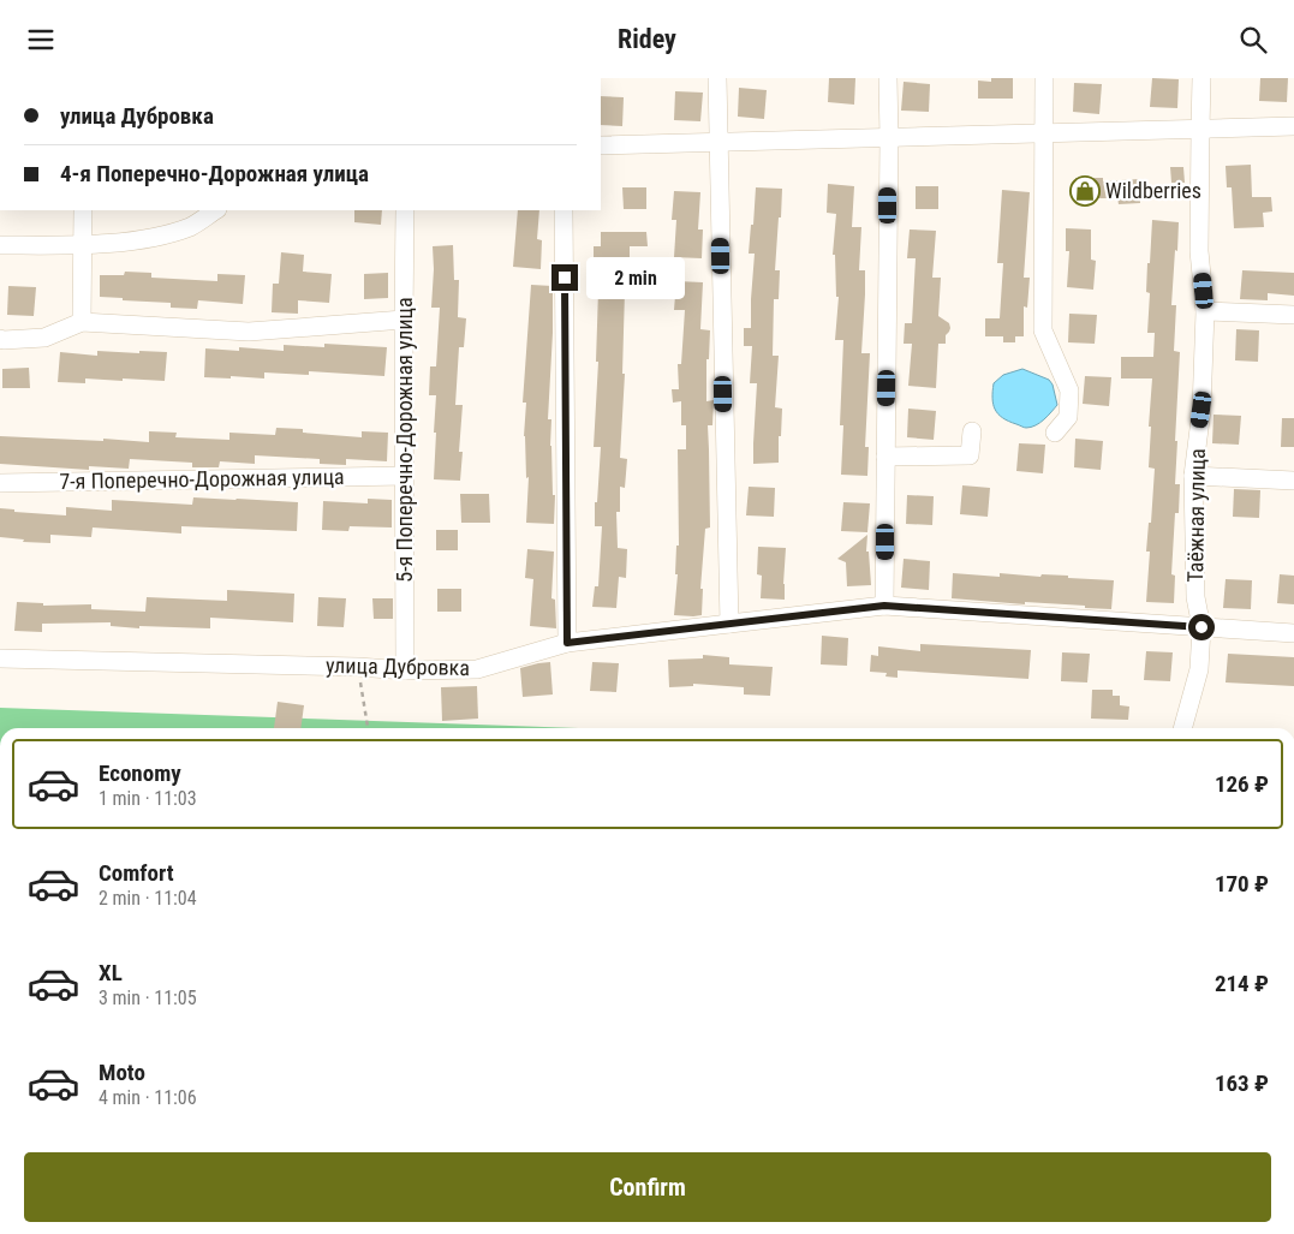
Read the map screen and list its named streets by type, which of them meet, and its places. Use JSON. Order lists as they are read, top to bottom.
{
  "streets": {
    "street": [
      "5-я Поперечно-Дорожная улица",
      "7-я Поперечно-Дорожная улица",
      "Таёжная улица",
      "улица Дубровка"
    ]
  },
  "crossings": [
    ["5-я Поперечно-Дорожная улица", "7-я Поперечно-Дорожная улица"],
    ["5-я Поперечно-Дорожная улица", "улица Дубровка"],
    ["Таёжная улица", "улица Дубровка"]
  ],
  "places": {
    "shop": ["Wildberries"]
  },
  "page": {
    "header": "Ridey",
    "banner": ["улица Дубровка", "4-я Поперечно-Дорожная улица"],
    "bubble": "2 min",
    "list": [
      {
        "name": "Economy",
        "note": "1 min · 11:03",
        "value": "126 ₽"
      },
      {
        "name": "Comfort",
        "note": "2 min · 11:04",
        "value": "170 ₽"
      },
      {
        "name": "XL",
        "note": "3 min · 11:05",
        "value": "214 ₽"
      },
      {
        "name": "Moto",
        "note": "4 min · 11:06",
        "value": "163 ₽"
      }
    ],
    "buttons": "Confirm"
  }
}
